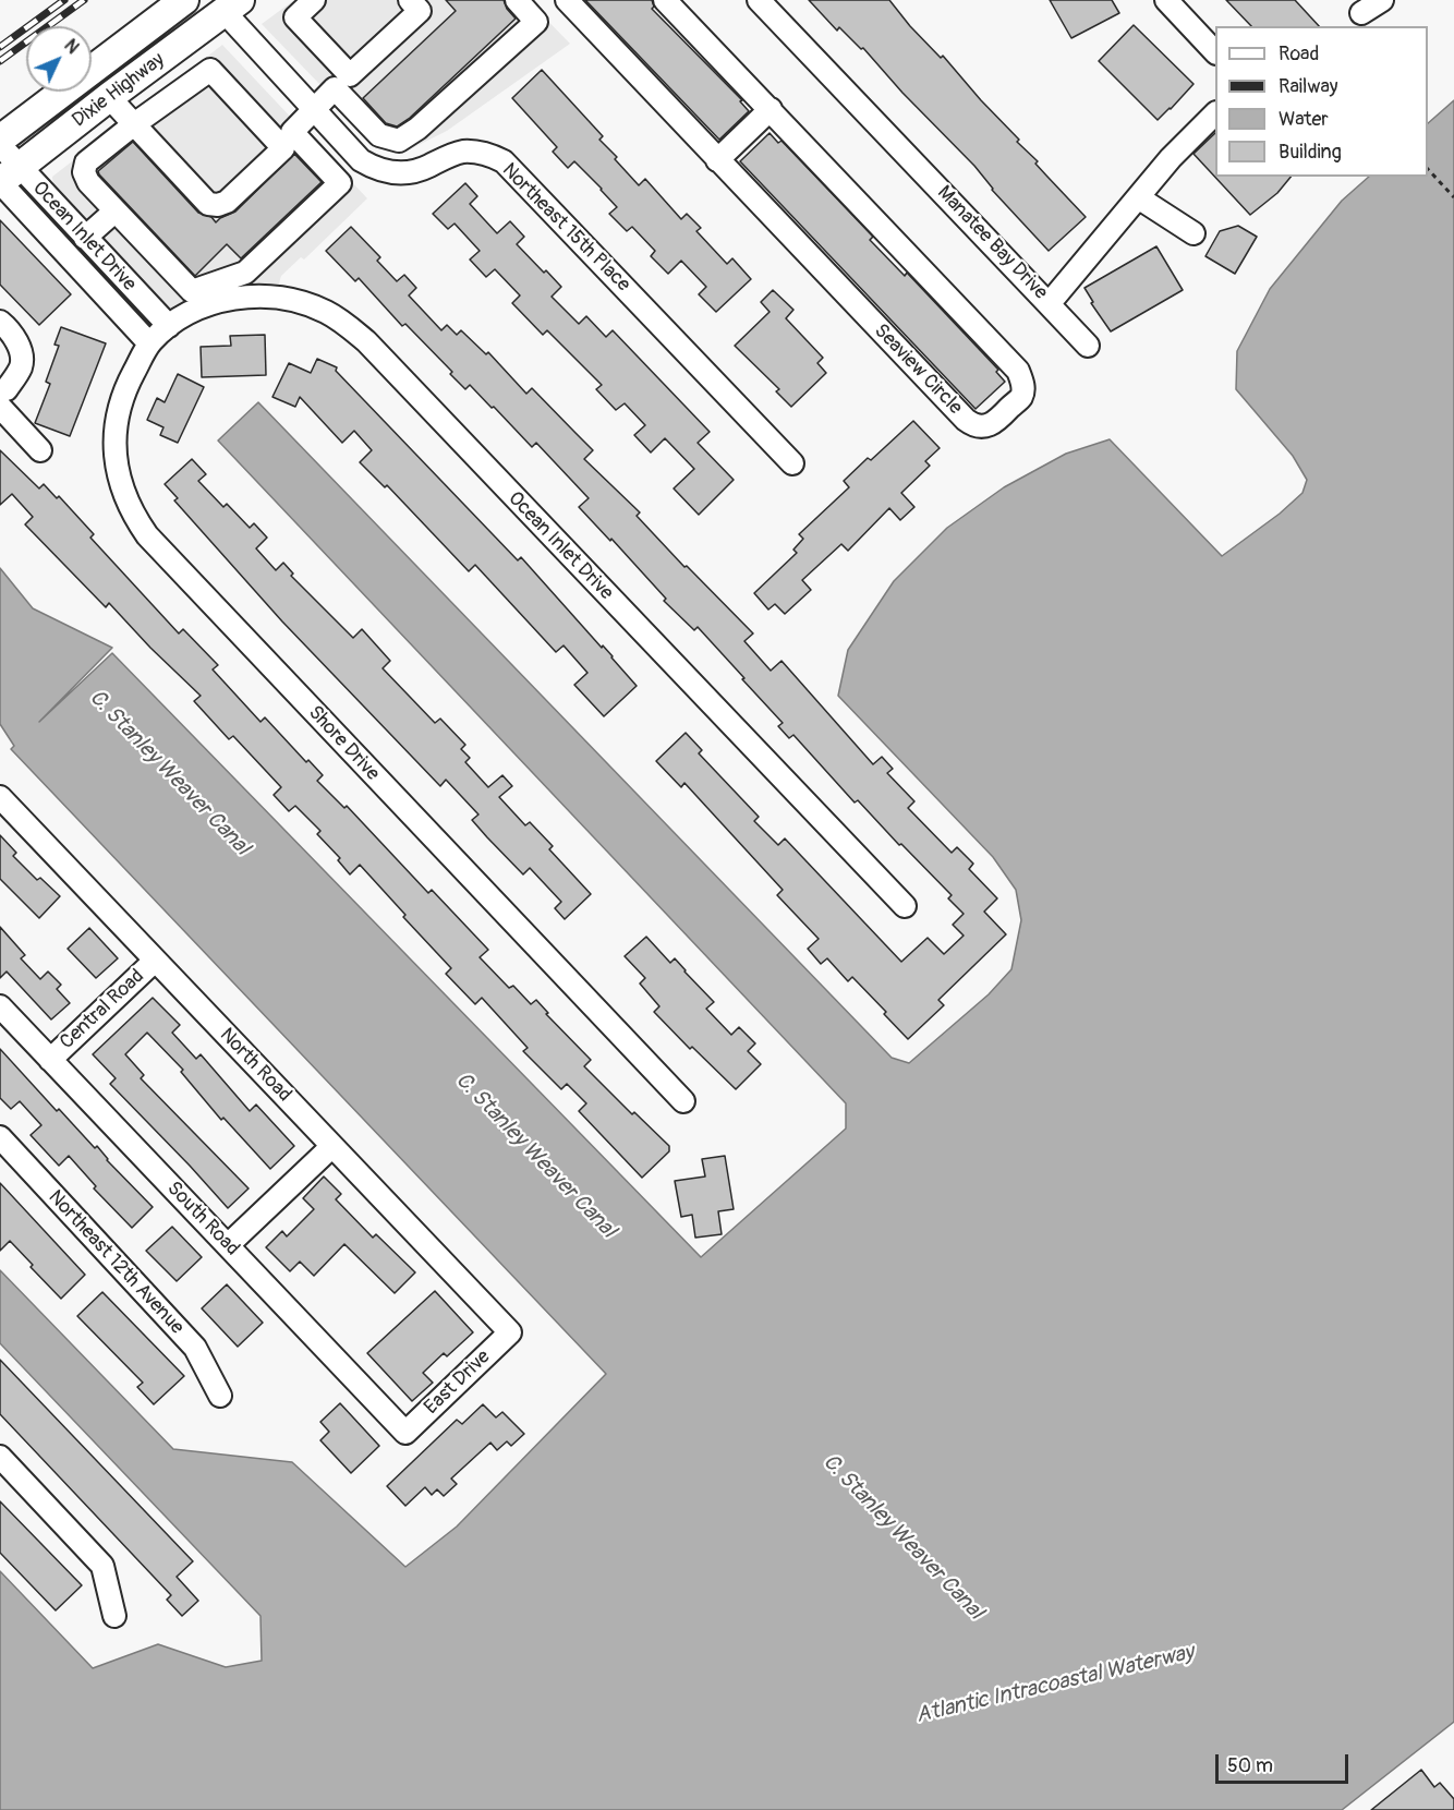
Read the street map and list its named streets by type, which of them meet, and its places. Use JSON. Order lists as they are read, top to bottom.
{
  "streets": {
    "main road": ["Dixie Highway"],
    "street": [
      "Northeast 15th Place",
      "Ocean Inlet Drive",
      "Manatee Bay Drive",
      "Seaview Circle",
      "Shore Drive",
      "Central Road",
      "North Road",
      "South Road",
      "Northeast 12th Avenue",
      "East Drive"
    ]
  },
  "crossings": [
    ["Dixie Highway", "Northeast 15th Place"],
    ["Dixie Highway", "Ocean Inlet Drive"],
    ["Ocean Inlet Drive", "Shore Drive"],
    ["Central Road", "North Road"],
    ["Central Road", "South Road"],
    ["North Road", "East Drive"],
    ["South Road", "East Drive"]
  ],
  "water": ["C. Stanley Weaver Canal", "Atlantic Intracoastal Waterway"],
  "legend": [
    "Road",
    "Railway",
    "Water",
    "Building"
  ],
  "scale_bar": "50 m",
  "north": "top right"
}
